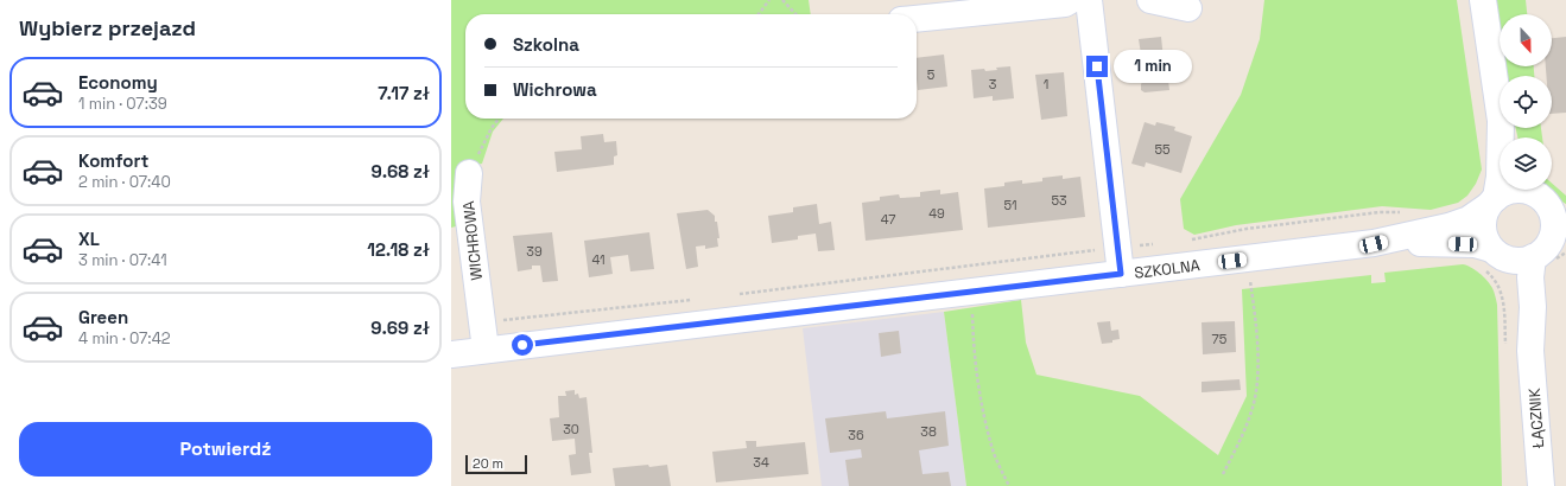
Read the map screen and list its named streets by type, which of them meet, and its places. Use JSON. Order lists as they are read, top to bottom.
{
  "streets": {
    "street": ["WICHROWA", "SZKOLNA", "ŁĄCZNIK"]
  },
  "crossings": [
    ["WICHROWA", "SZKOLNA"],
    ["SZKOLNA", "ŁĄCZNIK"]
  ],
  "house_numbers": [
    "5",
    "3",
    "1",
    "55",
    "53",
    "51",
    "49",
    "47",
    "39",
    "41",
    "75",
    "30",
    "38",
    "36",
    "34"
  ],
  "scale_bar": "20 m",
  "north": "bottom",
  "page": {
    "heading": "Wybierz przejazd",
    "banner": ["Szkolna", "Wichrowa"],
    "bubble": "1 min",
    "list": [
      {
        "name": "Economy",
        "note": "1 min · 07:39",
        "value": "7.17 zł"
      },
      {
        "name": "Komfort",
        "note": "2 min · 07:40",
        "value": "9.68 zł"
      },
      {
        "name": "XL",
        "note": "3 min · 07:41",
        "value": "12.18 zł"
      },
      {
        "name": "Green",
        "note": "4 min · 07:42",
        "value": "9.69 zł"
      }
    ],
    "buttons": "Potwierdź",
    "scale": "20 m"
  }
}
